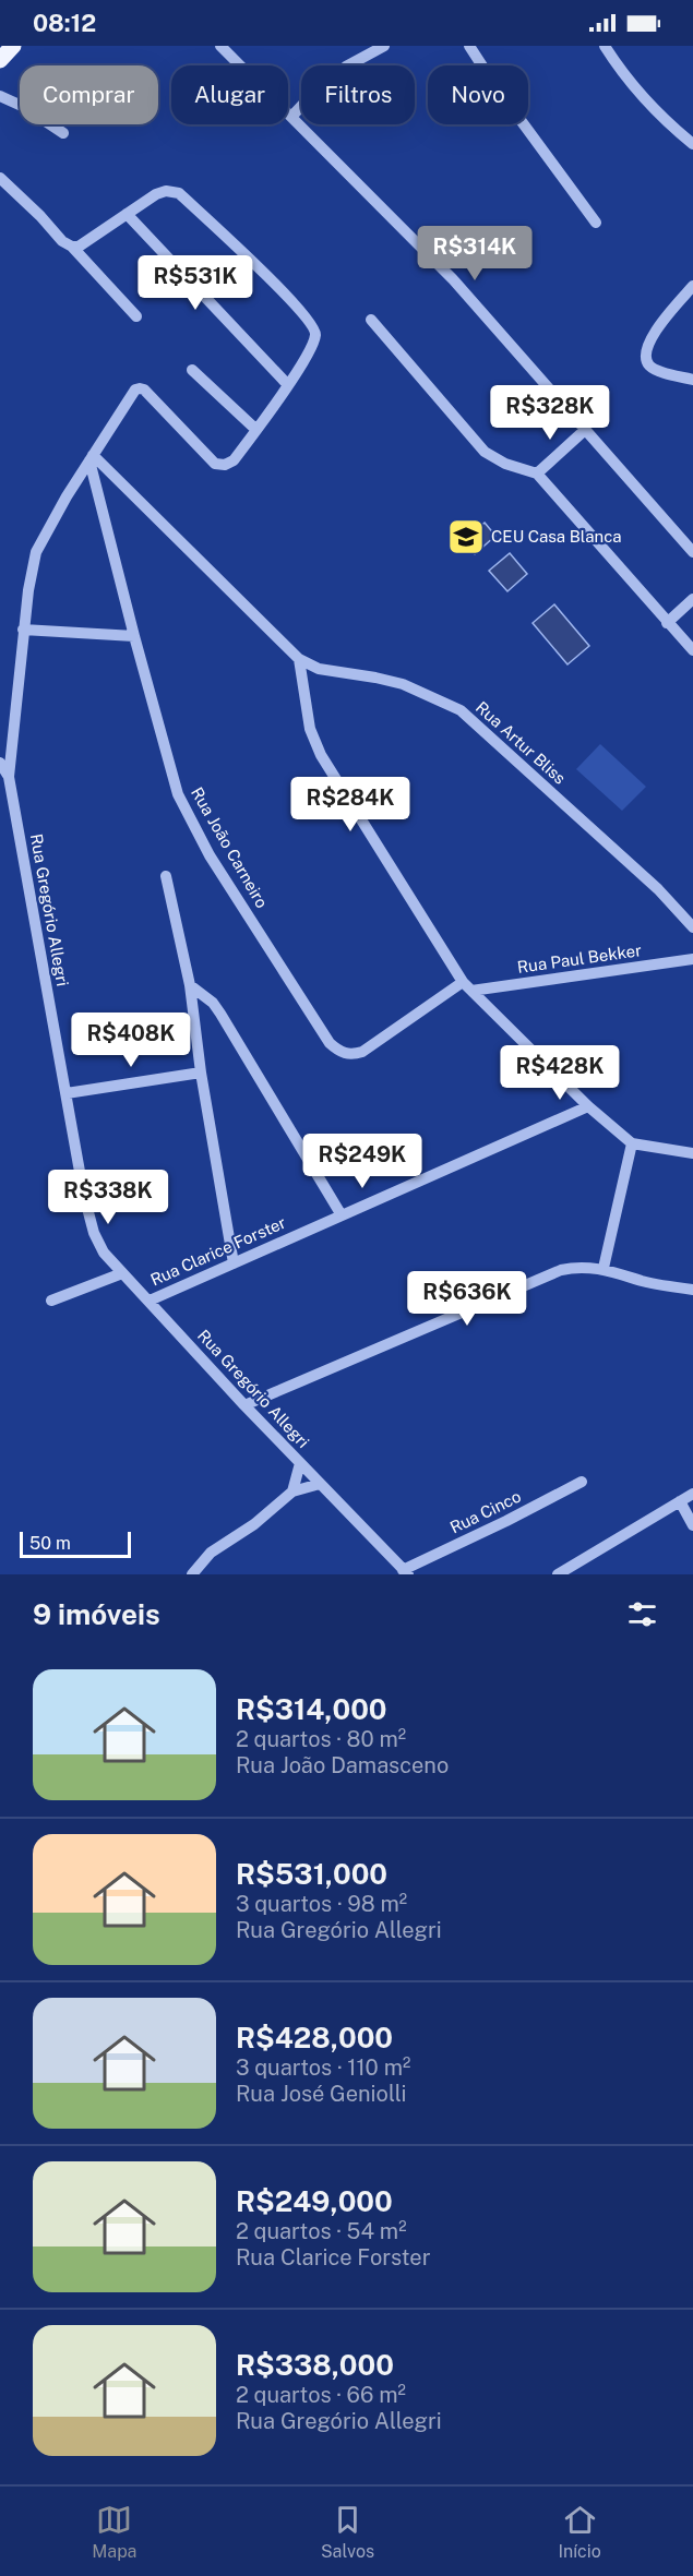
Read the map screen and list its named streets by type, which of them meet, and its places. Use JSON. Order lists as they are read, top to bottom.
{
  "streets": {
    "street": [
      "Rua Artur Bliss",
      "Rua João Carneiro",
      "Rua Gregório Allegri",
      "Rua Paul Bekker",
      "Rua Clarice Forster",
      "Rua Cinco"
    ]
  },
  "crossings": [
    ["Rua Artur Bliss", "Rua João Carneiro"],
    ["Rua Artur Bliss", "Rua Gregório Allegri"],
    ["Rua João Carneiro", "Rua Gregório Allegri"],
    ["Rua João Carneiro", "Rua Paul Bekker"],
    ["Rua Gregório Allegri", "Rua Clarice Forster"],
    ["Rua Gregório Allegri", "Rua Cinco"]
  ],
  "places": {
    "school or university": ["CEU Casa Blanca"]
  },
  "scale_bar": "50 m",
  "page": {
    "status": "08:12",
    "chip": [
      "Comprar",
      "Alugar",
      "Filtros",
      "Novo"
    ],
    "price": [
      "R$314K",
      "R$531K",
      "R$328K",
      "R$284K",
      "R$408K",
      "R$428K",
      "R$249K",
      "R$338K",
      "R$636K"
    ],
    "scale": "50 m",
    "heading": "9 imóveis",
    "list": [
      {
        "name": "R$314,000",
        "note": "2 quartos · 80 m² · Rua João Damasceno"
      },
      {
        "name": "R$531,000",
        "note": "3 quartos · 98 m² · Rua Gregório Allegri"
      },
      {
        "name": "R$428,000",
        "note": "3 quartos · 110 m² · Rua José Geniolli"
      },
      {
        "name": "R$249,000",
        "note": "2 quartos · 54 m² · Rua Clarice Forster"
      },
      {
        "name": "R$338,000",
        "note": "2 quartos · 66 m² · Rua Gregório Allegri"
      }
    ],
    "tabs": ["Mapa", "Salvos", "Início"]
  }
}
